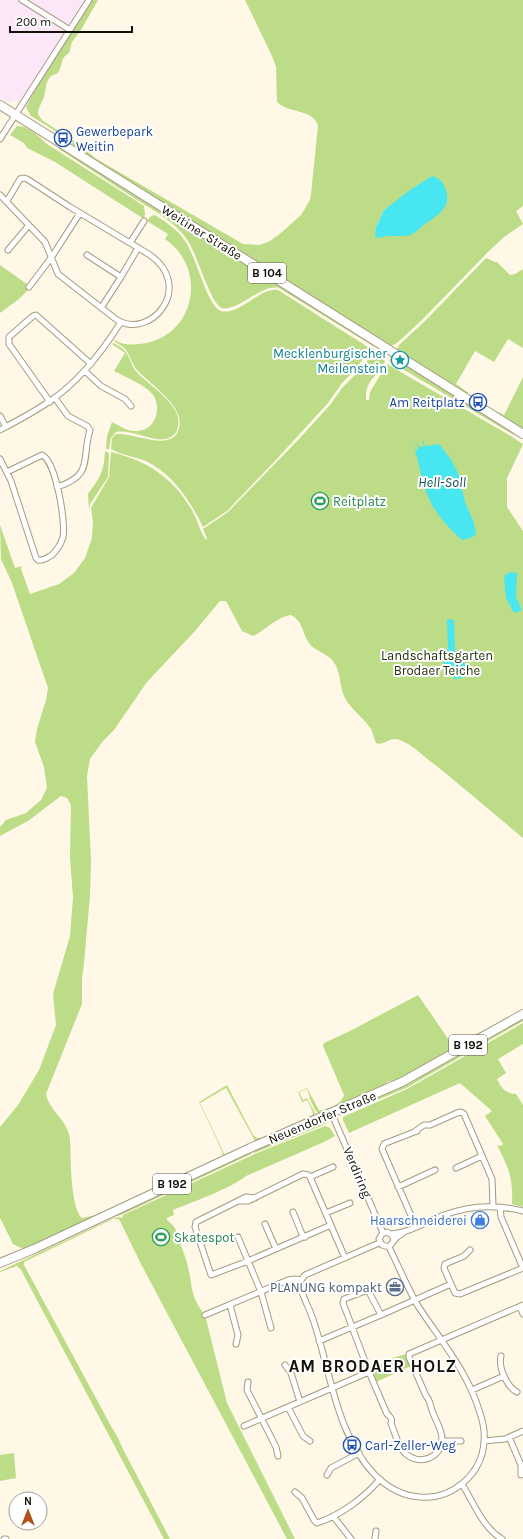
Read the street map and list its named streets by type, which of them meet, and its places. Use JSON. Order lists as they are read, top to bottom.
{
  "streets": {
    "main road": [
      "Weitiner Straße",
      "B 104",
      "B 192",
      "Neuendorfer Straße"
    ],
    "street": ["Verdiring"]
  },
  "crossings": [
    ["Weitiner Straße", "B 104"],
    ["Neuendorfer Straße", "Verdiring"]
  ],
  "districts": ["AM BRODAER HOLZ"],
  "water": ["Hell-Soll"],
  "parks": ["Landschaftsgarten Brodaer Teiche"],
  "places": {
    "bus stop": ["Gewerbepark Weitin", "Am Reitplatz", "Carl-Zeller-Weg"],
    "place": ["Mecklenburgischer Meilenstein"],
    "sports": ["Reitplatz", "Skatespot"],
    "shop": ["Haarschneiderei"],
    "office": ["PLANUNG kompakt"]
  },
  "scale_bar": "200 m",
  "north": "top"
}
